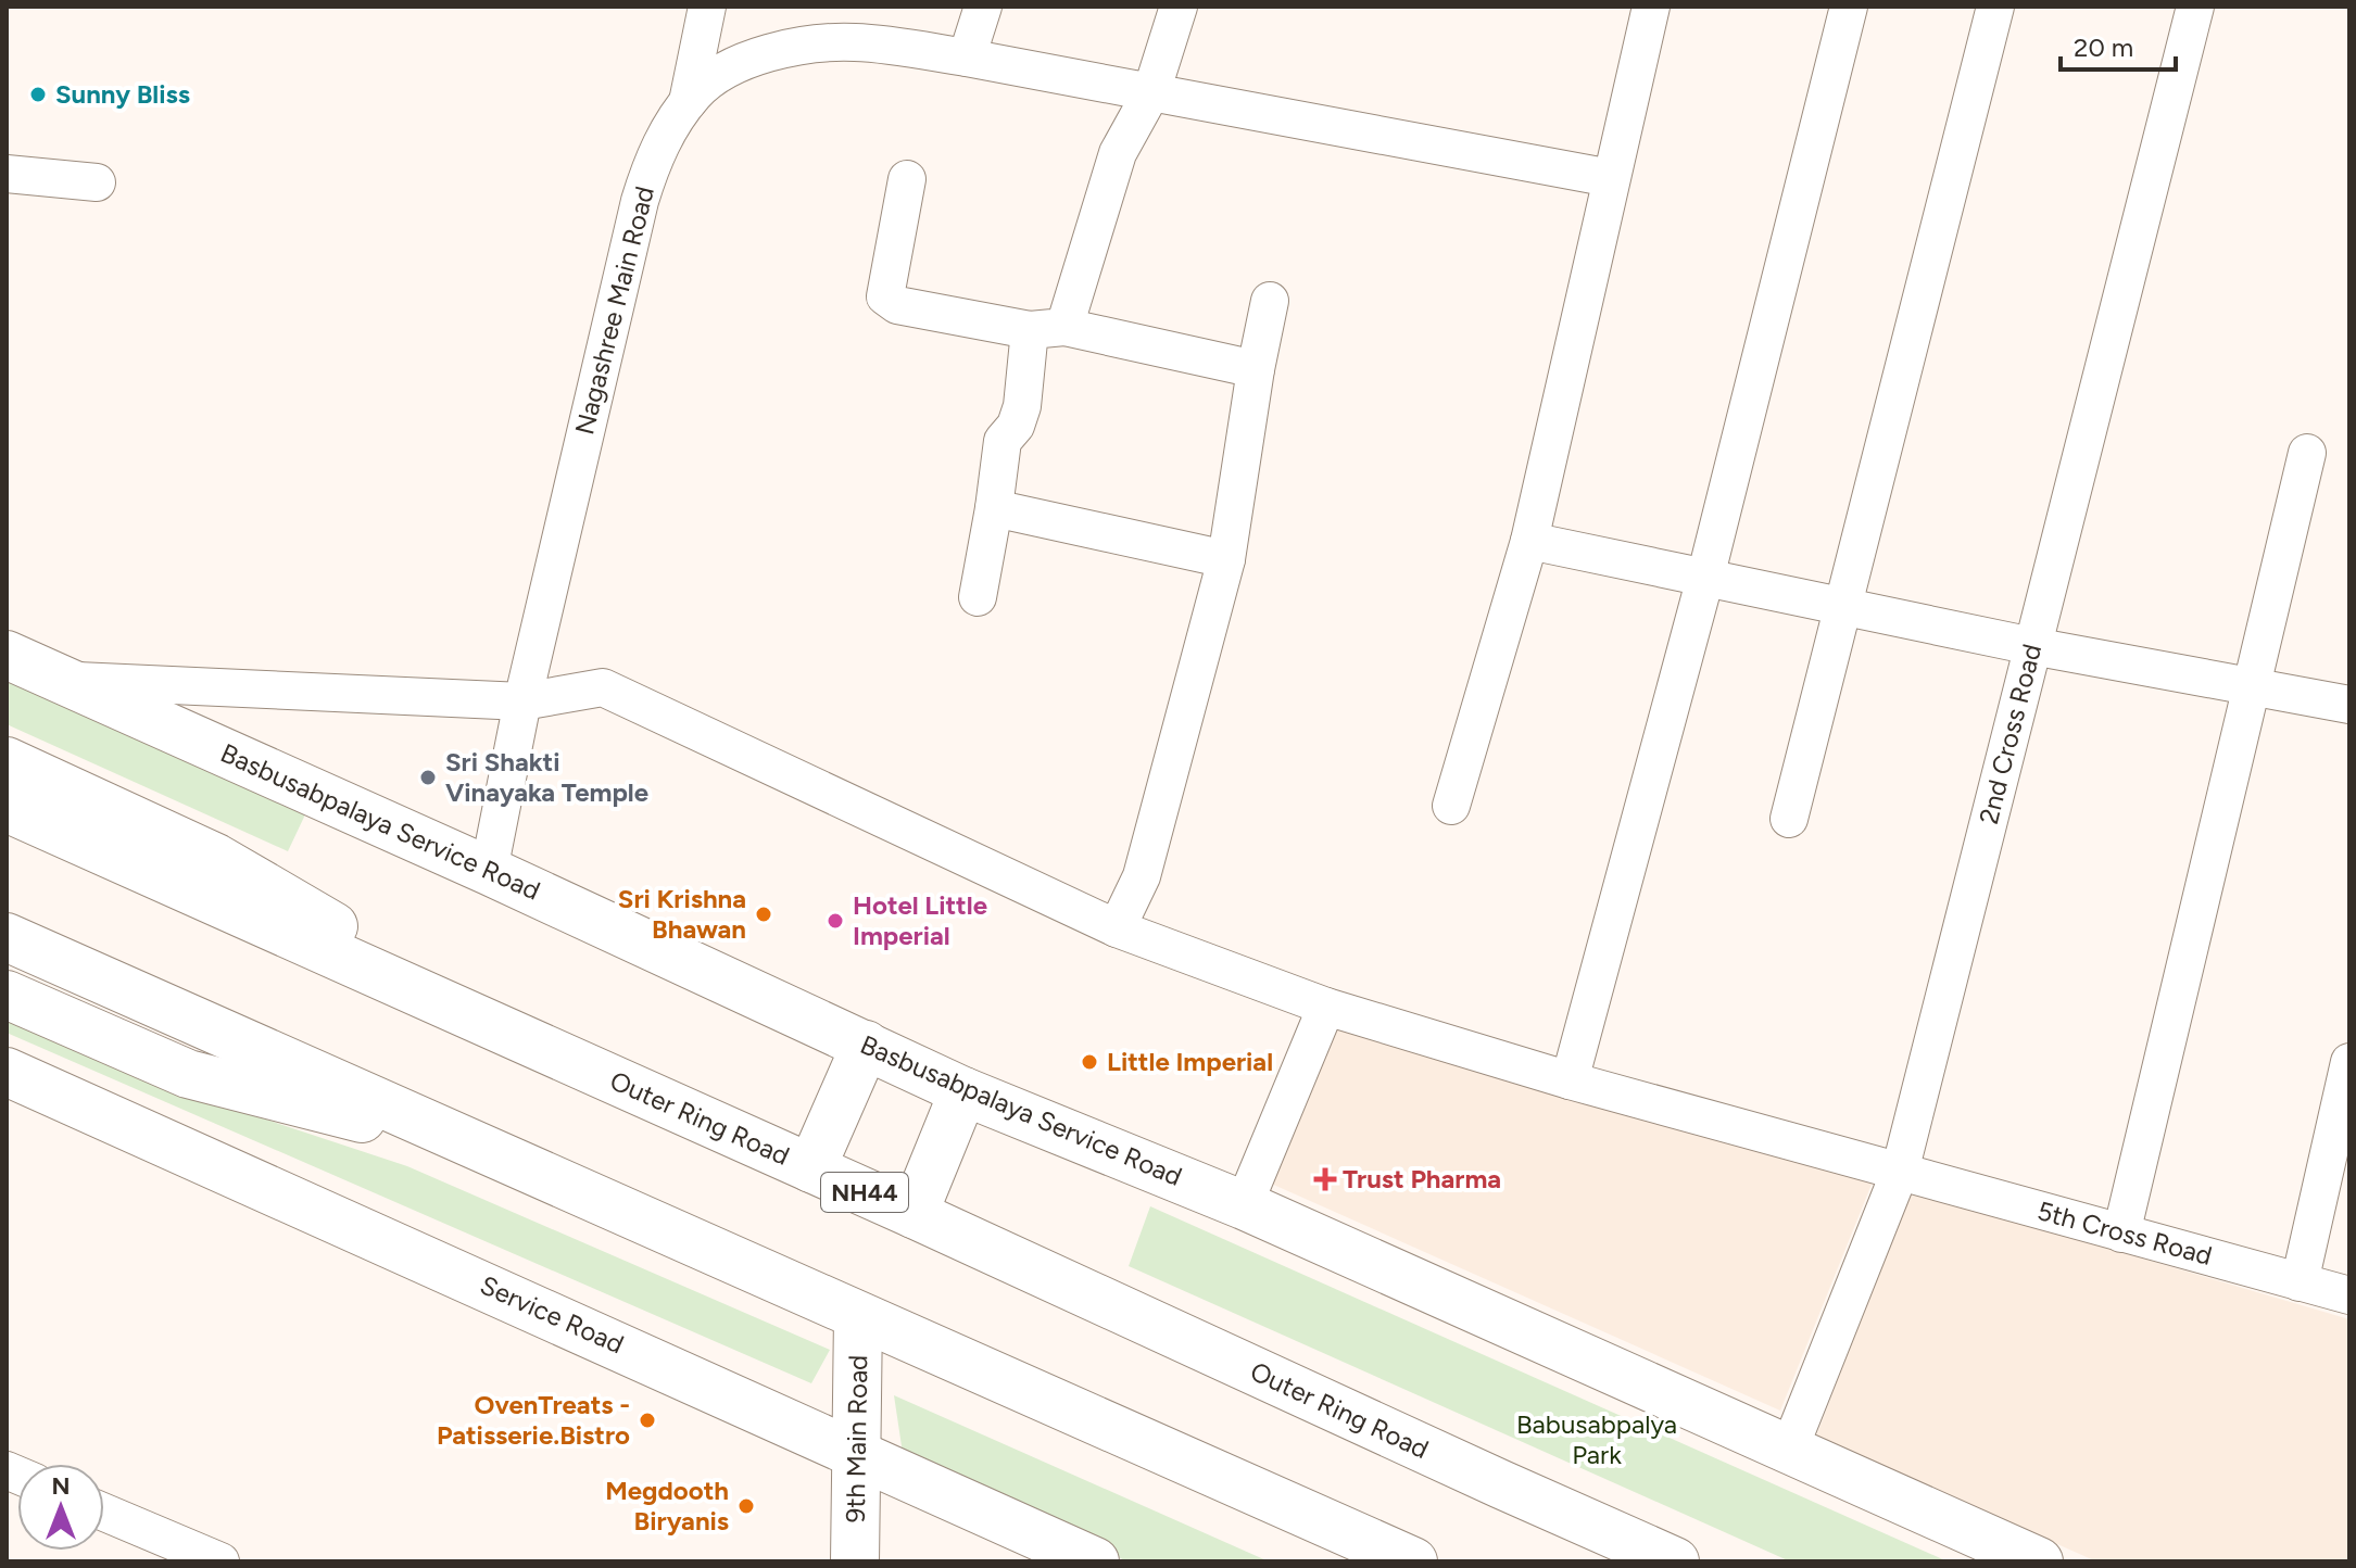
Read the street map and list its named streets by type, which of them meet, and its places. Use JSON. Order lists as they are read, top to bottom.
{
  "streets": {
    "main road": [
      "Basbusabpalaya Service Road",
      "Outer Ring Road",
      "NH44",
      "Service Road",
      "9th Main Road"
    ],
    "street": ["Nagashree Main Road", "2nd Cross Road", "5th Cross Road"]
  },
  "crossings": [
    ["Nagashree Main Road", "Basbusabpalaya Service Road"],
    ["Nagashree Main Road", "5th Cross Road"],
    ["2nd Cross Road", "Basbusabpalaya Service Road"],
    ["2nd Cross Road", "5th Cross Road"],
    ["Basbusabpalaya Service Road", "5th Cross Road"],
    ["Service Road", "9th Main Road"]
  ],
  "parks": ["Babusabpalya Park"],
  "places": {
    "other": [
      "Sunny Bliss",
      "Sri Shakti Vinayaka Temple",
      "Sri Krishna Bhawan",
      "Hotel Little Imperial",
      "Little Imperial",
      "OvenTreats - Patisserie.Bistro",
      "Megdooth Biryanis"
    ],
    "health": ["Trust Pharma"]
  },
  "scale_bar": "20 m",
  "north": "top"
}
